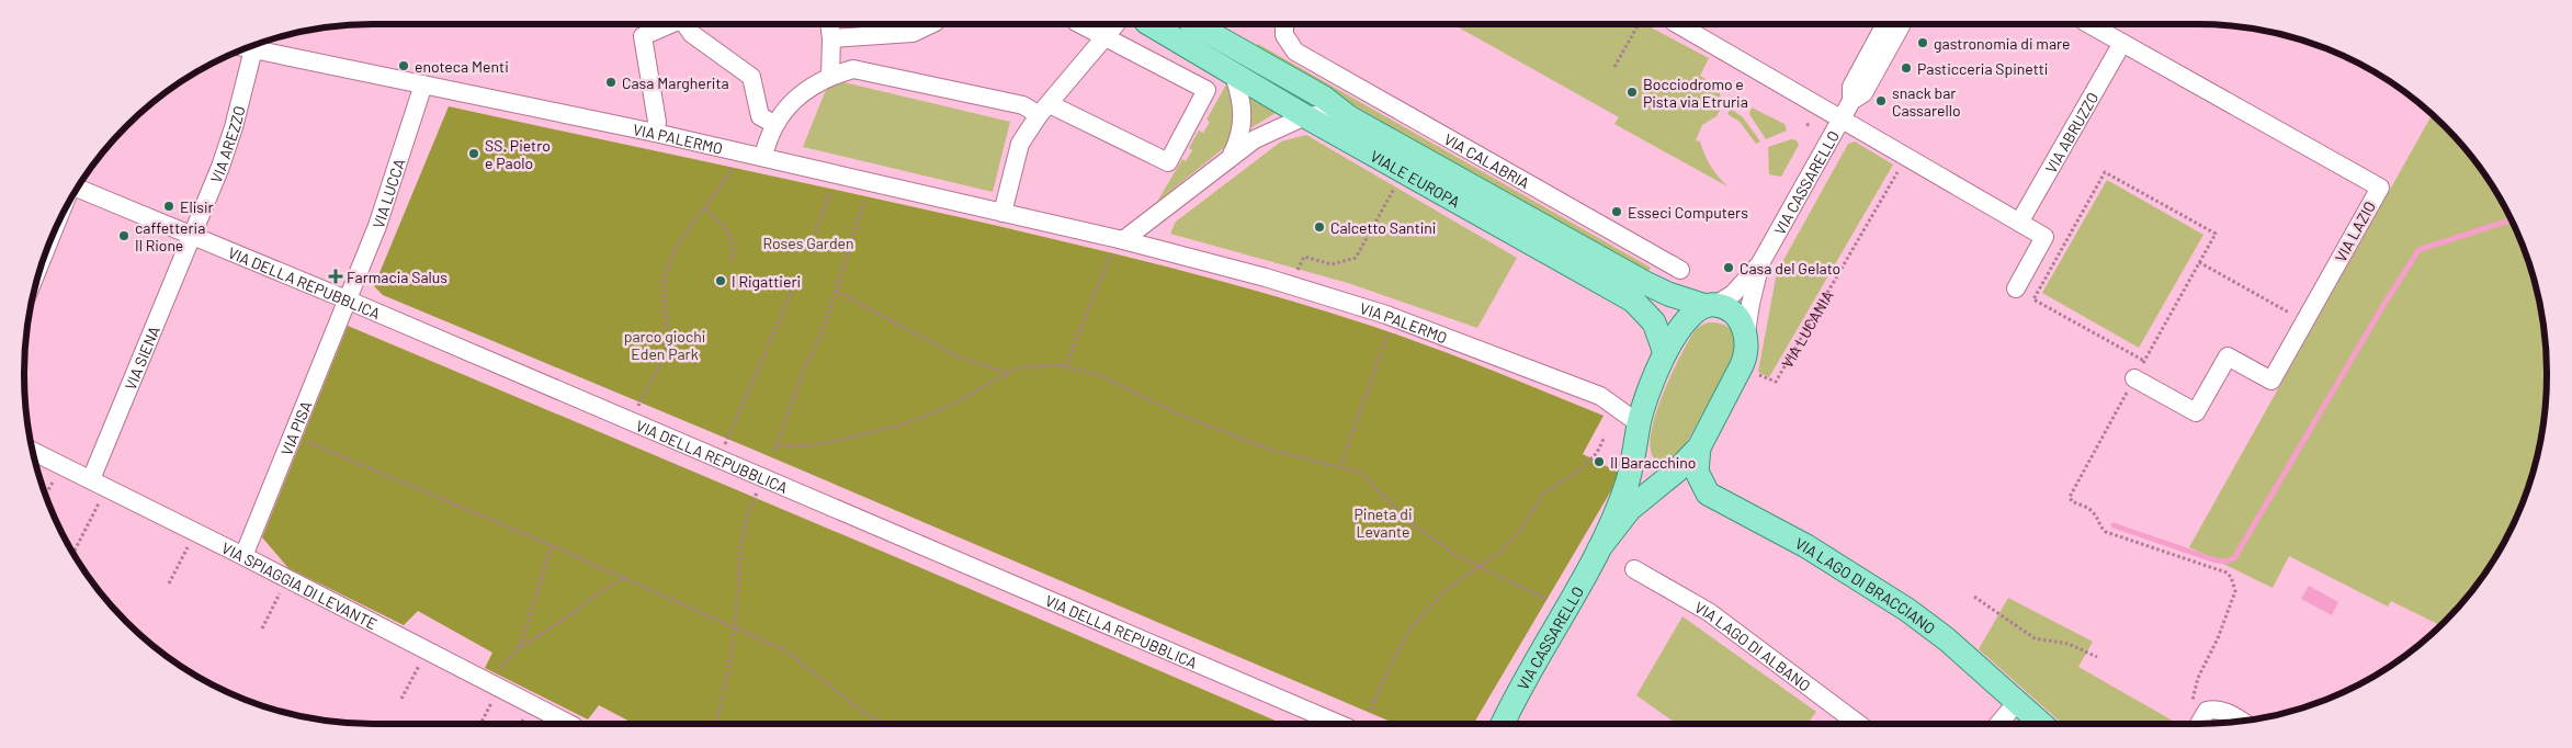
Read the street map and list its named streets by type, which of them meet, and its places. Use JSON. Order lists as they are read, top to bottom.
{
  "streets": {
    "main road": ["VIALE EUROPA", "VIA CASSARELLO", "VIA LAGO DI BRACCIANO"],
    "street": [
      "VIA ABRUZZO",
      "VIA PALERMO",
      "VIA AREZZO",
      "VIA CALABRIA",
      "VIA LUCCA",
      "VIA LAZIO",
      "VIA DELLA REPUBBLICA",
      "VIA SIENA",
      "VIA PISA",
      "VIA SPIAGGIA DI LEVANTE",
      "VIA LAGO DI ALBANO"
    ],
    "path": ["VIA LUCANIA"]
  },
  "crossings": [
    ["VIA ABRUZZO", "VIA LAZIO"],
    ["VIA PALERMO", "VIA AREZZO"],
    ["VIA PALERMO", "VIA CASSARELLO"],
    ["VIA PALERMO", "VIA LUCCA"],
    ["VIA AREZZO", "VIA DELLA REPUBBLICA"],
    ["VIA AREZZO", "VIA SIENA"],
    ["VIALE EUROPA", "VIA CASSARELLO"],
    ["VIA CASSARELLO", "VIA LUCANIA"],
    ["VIA CASSARELLO", "VIA LAGO DI BRACCIANO"],
    ["VIA LUCCA", "VIA DELLA REPUBBLICA"],
    ["VIA LUCCA", "VIA PISA"],
    ["VIA DELLA REPUBBLICA", "VIA SIENA"],
    ["VIA DELLA REPUBBLICA", "VIA PISA"],
    ["VIA SIENA", "VIA SPIAGGIA DI LEVANTE"],
    ["VIA PISA", "VIA SPIAGGIA DI LEVANTE"]
  ],
  "parks": ["Roses Garden", "parco giochi Eden Park", "Pineta di Levante"],
  "places": {
    "other": [
      "gastronomia di mare",
      "enoteca Menti",
      "Pasticceria Spinetti",
      "Casa Margherita",
      "Bocciodromo e Pista via Etruria",
      "snack bar Cassarello",
      "SS. Pietro e Paolo",
      "Elisir",
      "Esseci Computers",
      "Calcetto Santini",
      "caffetteria Il Rione",
      "Casa del Gelato",
      "I Rigattieri",
      "Il Baracchino"
    ],
    "health": ["Farmacia Salus"]
  }
}
